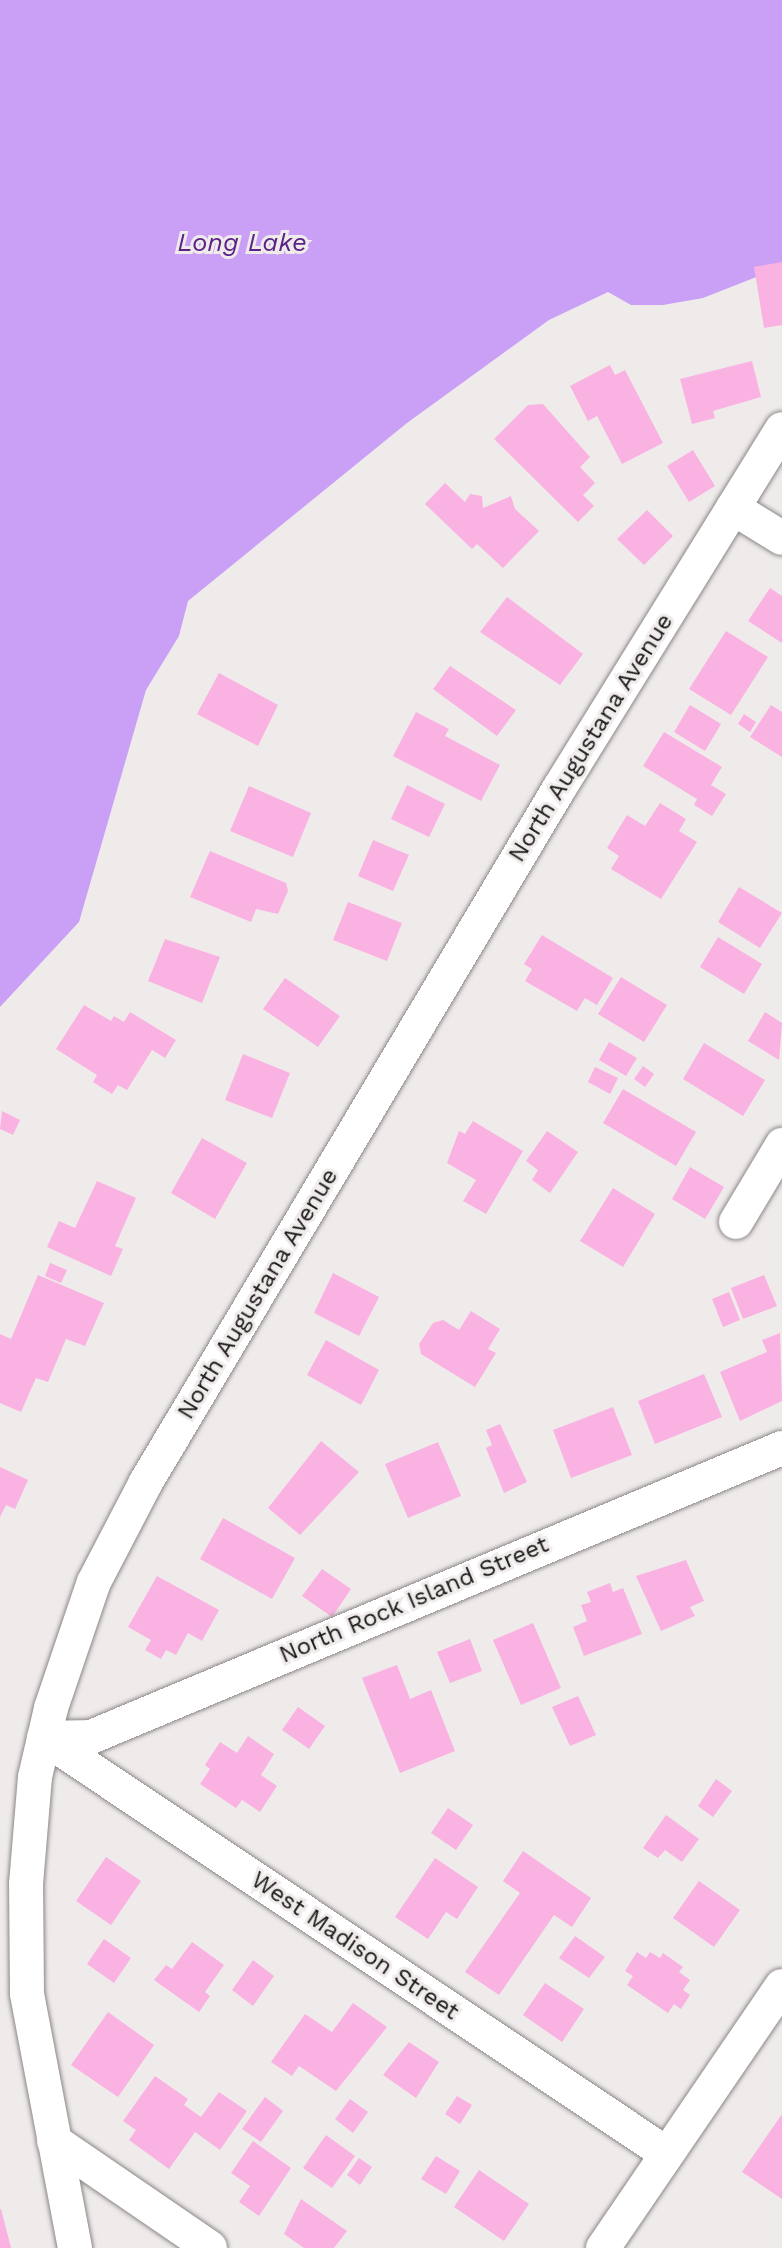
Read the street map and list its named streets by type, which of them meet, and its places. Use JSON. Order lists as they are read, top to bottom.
{
  "streets": {
    "street": ["North Augustana Avenue", "North Rock Island Street", "West Madison Street"]
  },
  "crossings": [
    ["North Augustana Avenue", "North Rock Island Street"],
    ["North Augustana Avenue", "West Madison Street"],
    ["North Rock Island Street", "West Madison Street"]
  ],
  "water": ["Long Lake"]
}
